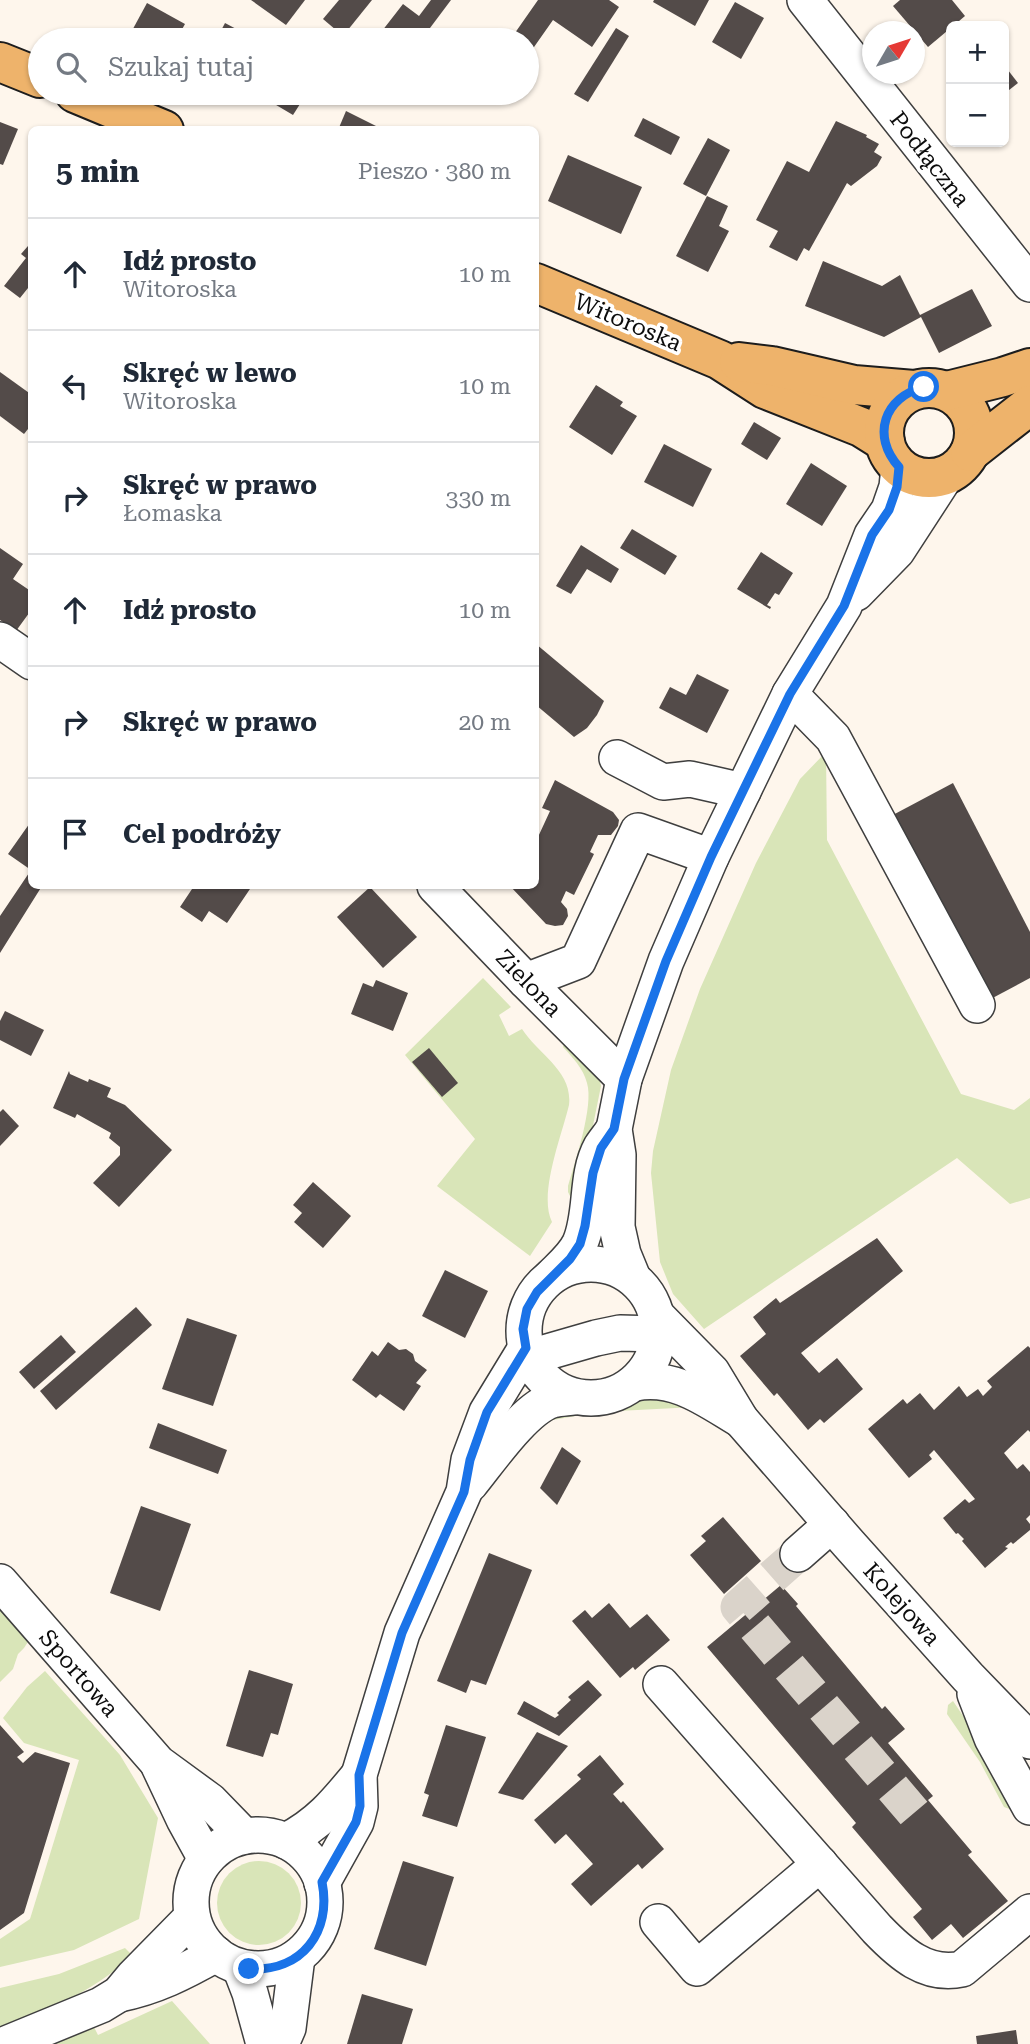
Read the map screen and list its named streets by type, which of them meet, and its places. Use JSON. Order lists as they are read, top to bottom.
{
  "streets": {
    "main road": ["Witoroska"],
    "street": [
      "Podłączna",
      "Zielona",
      "Kolejowa",
      "Sportowa"
    ]
  },
  "north": "top right",
  "page": {
    "map_buttons": ["+", "−"],
    "search": "Szukaj tutaj",
    "heading": ["5 min", "Pieszo · 380 m"],
    "list": [
      ["Idź prosto", "Witoroska", "10 m"],
      ["Skręć w lewo", "Witoroska", "10 m"],
      ["Skręć w prawo", "Łomaska", "330 m"],
      ["Idź prosto", "10 m"],
      ["Skręć w prawo", "20 m"],
      "Cel podróży"
    ]
  }
}
